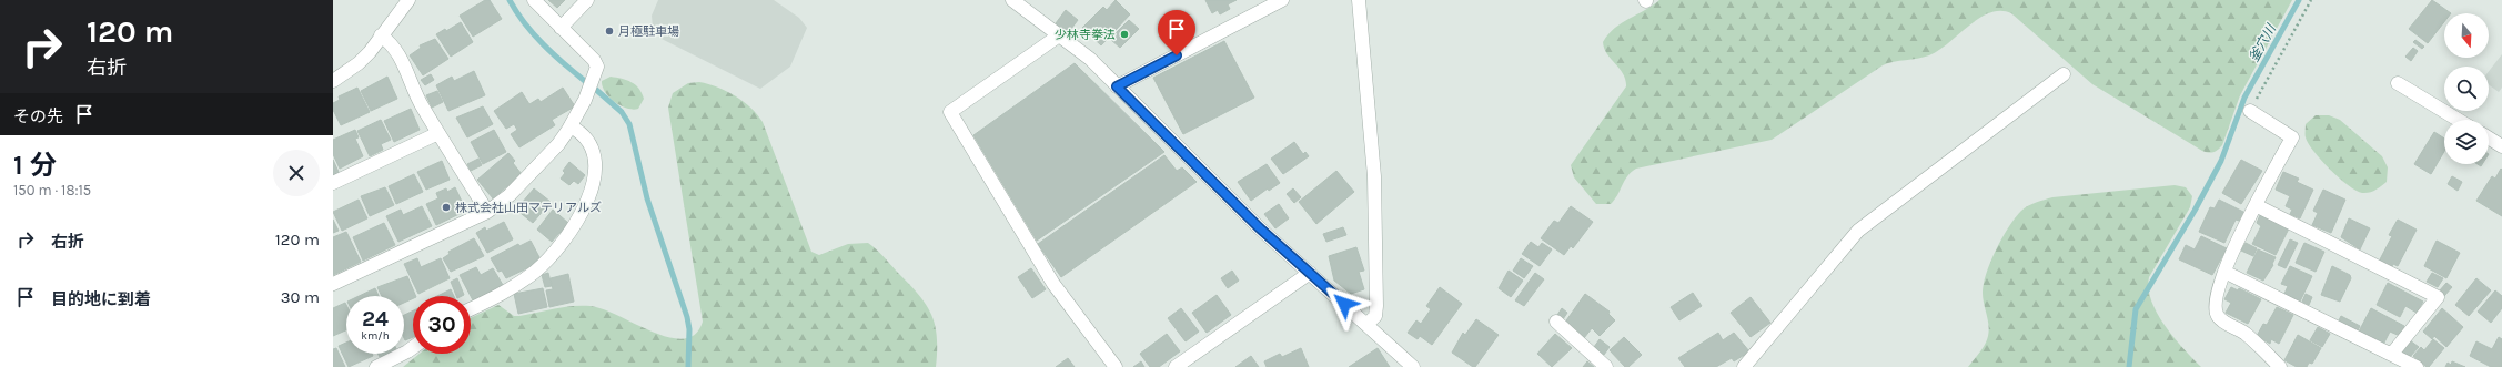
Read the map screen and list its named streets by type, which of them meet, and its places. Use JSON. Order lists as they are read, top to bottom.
{
  "water": ["釜穴川"],
  "places": ["月極駐車場", "少林寺拳法", "株式会社山田マテリアルズ"],
  "north": "bottom",
  "page": {
    "turn": ["120 m", "右折"],
    "then": "その先",
    "heading": ["1 分", "150 m · 18:15"],
    "list": [
      {
        "name": "右折",
        "value": "120 m"
      },
      {
        "name": "目的地に到着",
        "value": "30 m"
      }
    ],
    "speed": "24 km/h",
    "limit": "30"
  }
}
